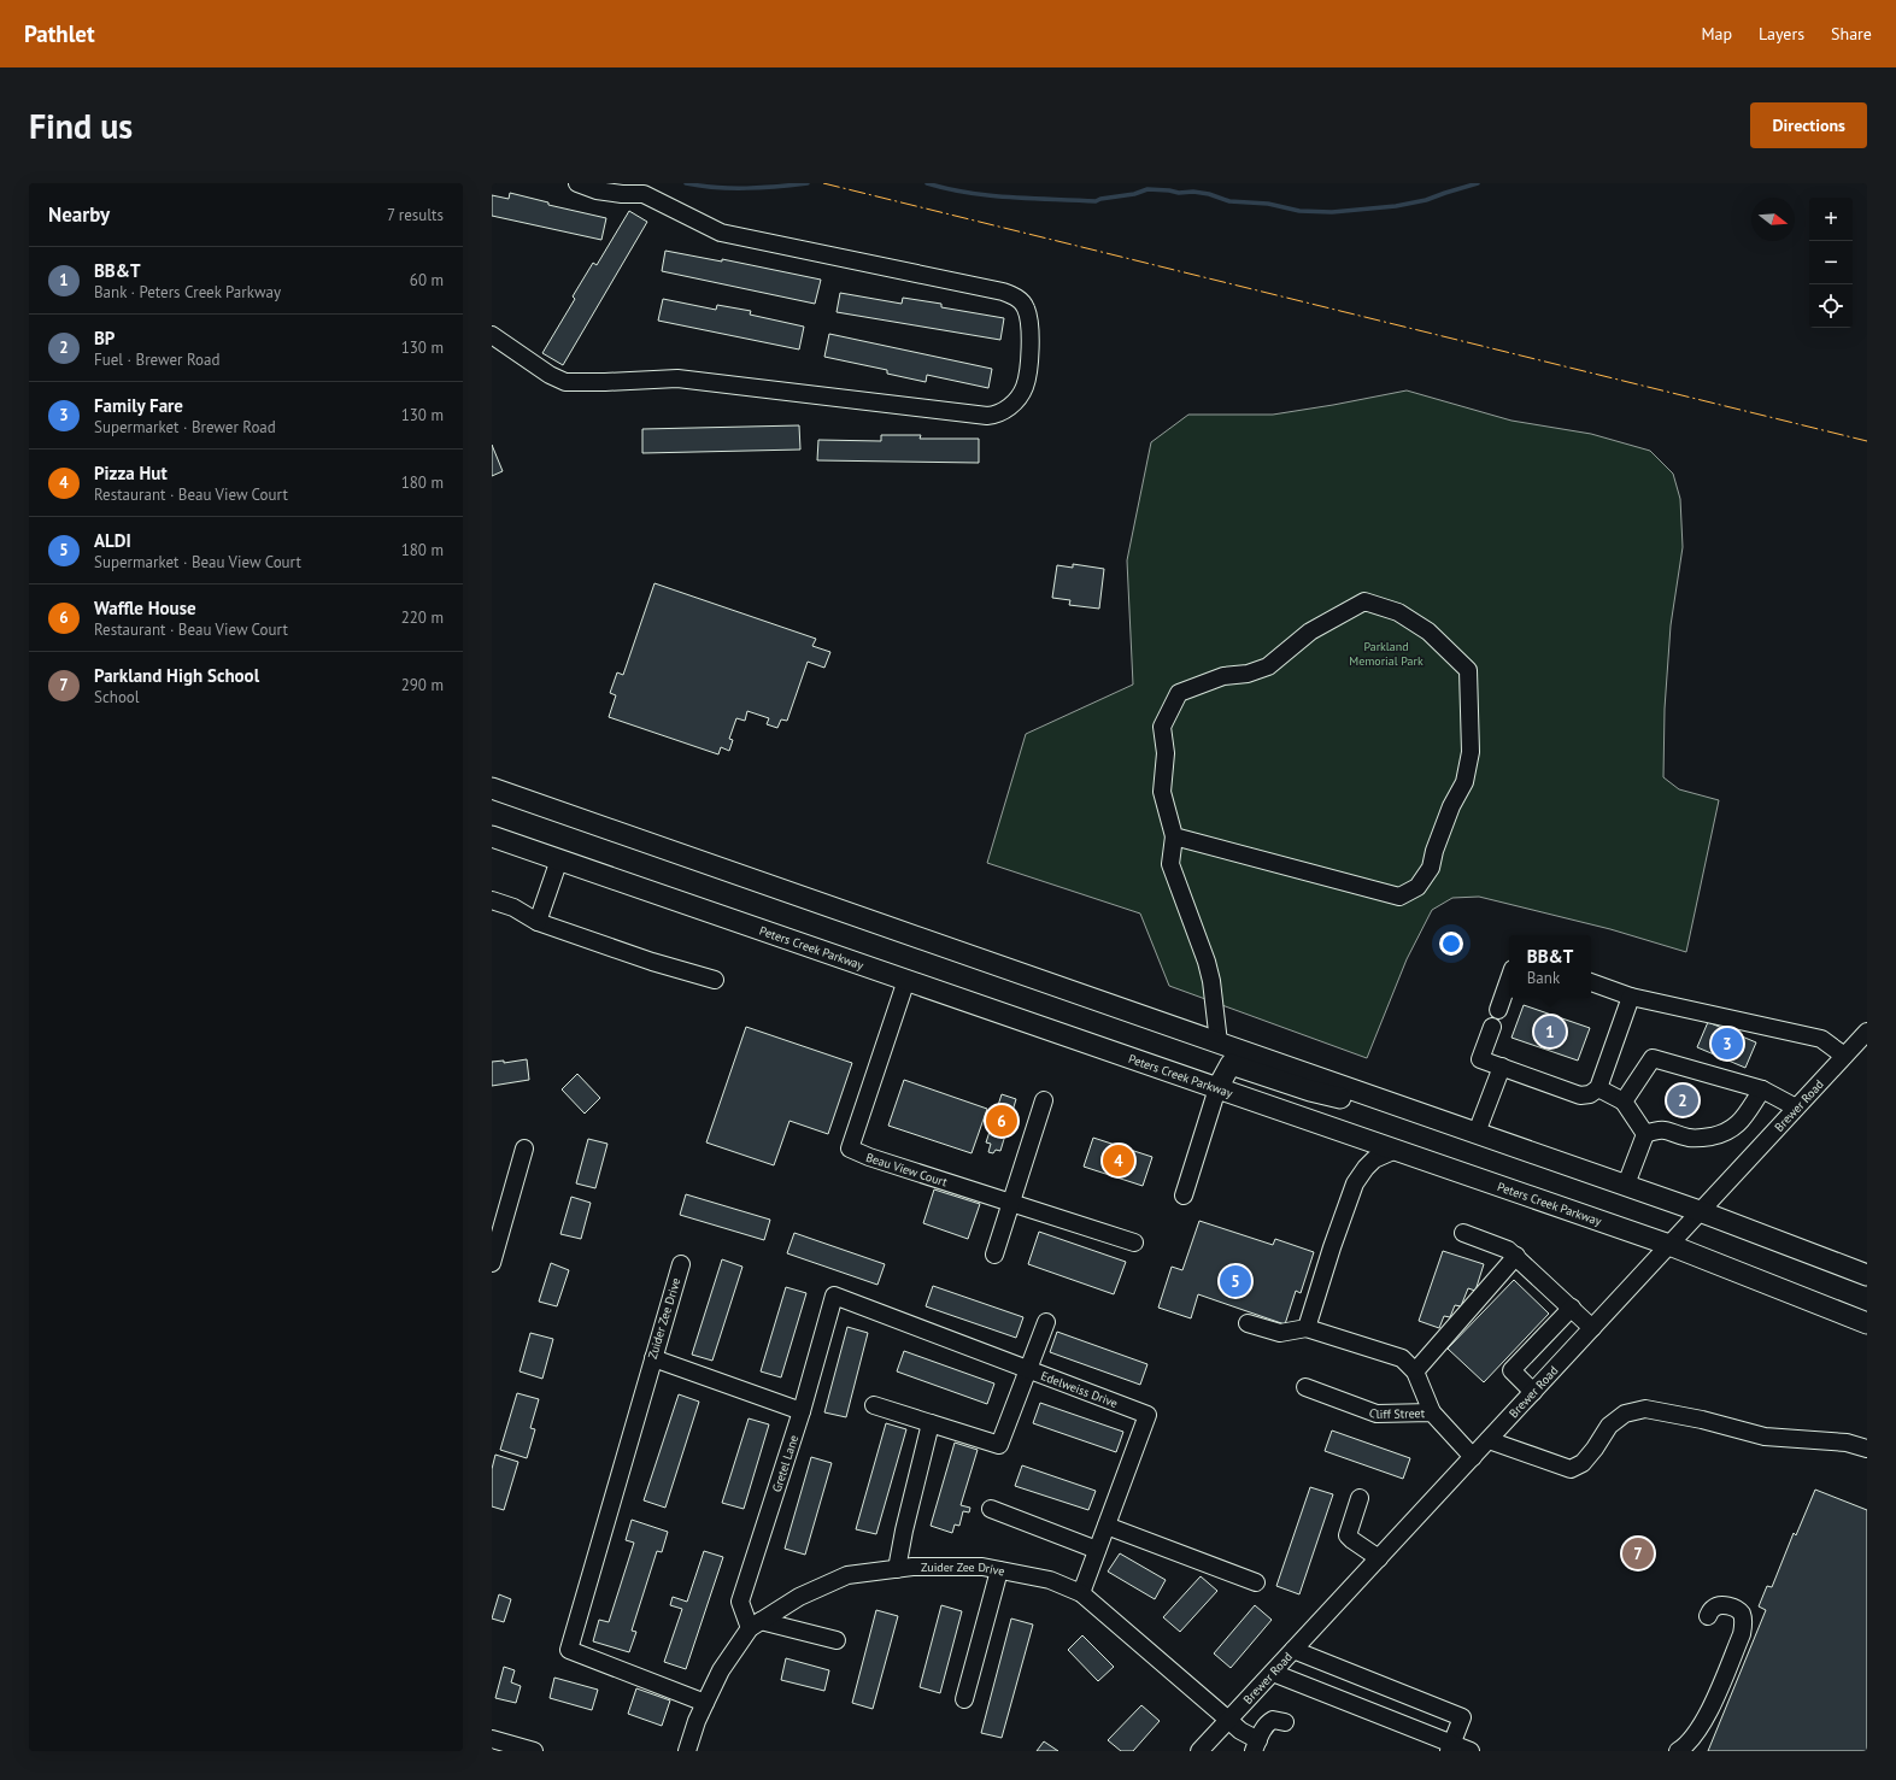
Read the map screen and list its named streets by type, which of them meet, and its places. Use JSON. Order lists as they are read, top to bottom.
{
  "streets": {
    "main road": ["Peters Creek Parkway"],
    "street": [
      "Brewer Road",
      "Beau View Court",
      "Zuider Zee Drive",
      "Edelweiss Drive",
      "Cliff Street",
      "Gretel Lane"
    ]
  },
  "crossings": [
    ["Peters Creek Parkway", "Brewer Road"],
    ["Peters Creek Parkway", "Beau View Court"],
    ["Brewer Road", "Zuider Zee Drive"],
    ["Brewer Road", "Cliff Street"],
    ["Zuider Zee Drive", "Edelweiss Drive"],
    ["Zuider Zee Drive", "Gretel Lane"],
    ["Edelweiss Drive", "Gretel Lane"]
  ],
  "parks": ["Parkland Memorial Park"],
  "north": "right",
  "page": {
    "header": "Pathlet",
    "nav": ["Map", "Layers", "Share"],
    "buttons": "Directions",
    "title": "Find us",
    "heading": ["Nearby", "7 results"],
    "map_buttons": ["+", "−"],
    "list": [
      {
        "mark": "1",
        "name": "BB&T",
        "note": "Bank · Peters Creek Parkway",
        "value": "60 m"
      },
      {
        "mark": "2",
        "name": "BP",
        "note": "Fuel · Brewer Road",
        "value": "130 m"
      },
      {
        "mark": "3",
        "name": "Family Fare",
        "note": "Supermarket · Brewer Road",
        "value": "130 m"
      },
      {
        "mark": "4",
        "name": "Pizza Hut",
        "note": "Restaurant · Beau View Court",
        "value": "180 m"
      },
      {
        "mark": "5",
        "name": "ALDI",
        "note": "Supermarket · Beau View Court",
        "value": "180 m"
      },
      {
        "mark": "6",
        "name": "Waffle House",
        "note": "Restaurant · Beau View Court",
        "value": "220 m"
      },
      {
        "mark": "7",
        "name": "Parkland High School",
        "note": "School",
        "value": "290 m"
      }
    ],
    "popup": ["BB&T", "Bank"],
    "pins": [
      "1",
      "3",
      "2",
      "6",
      "4",
      "5",
      "7"
    ]
  }
}
